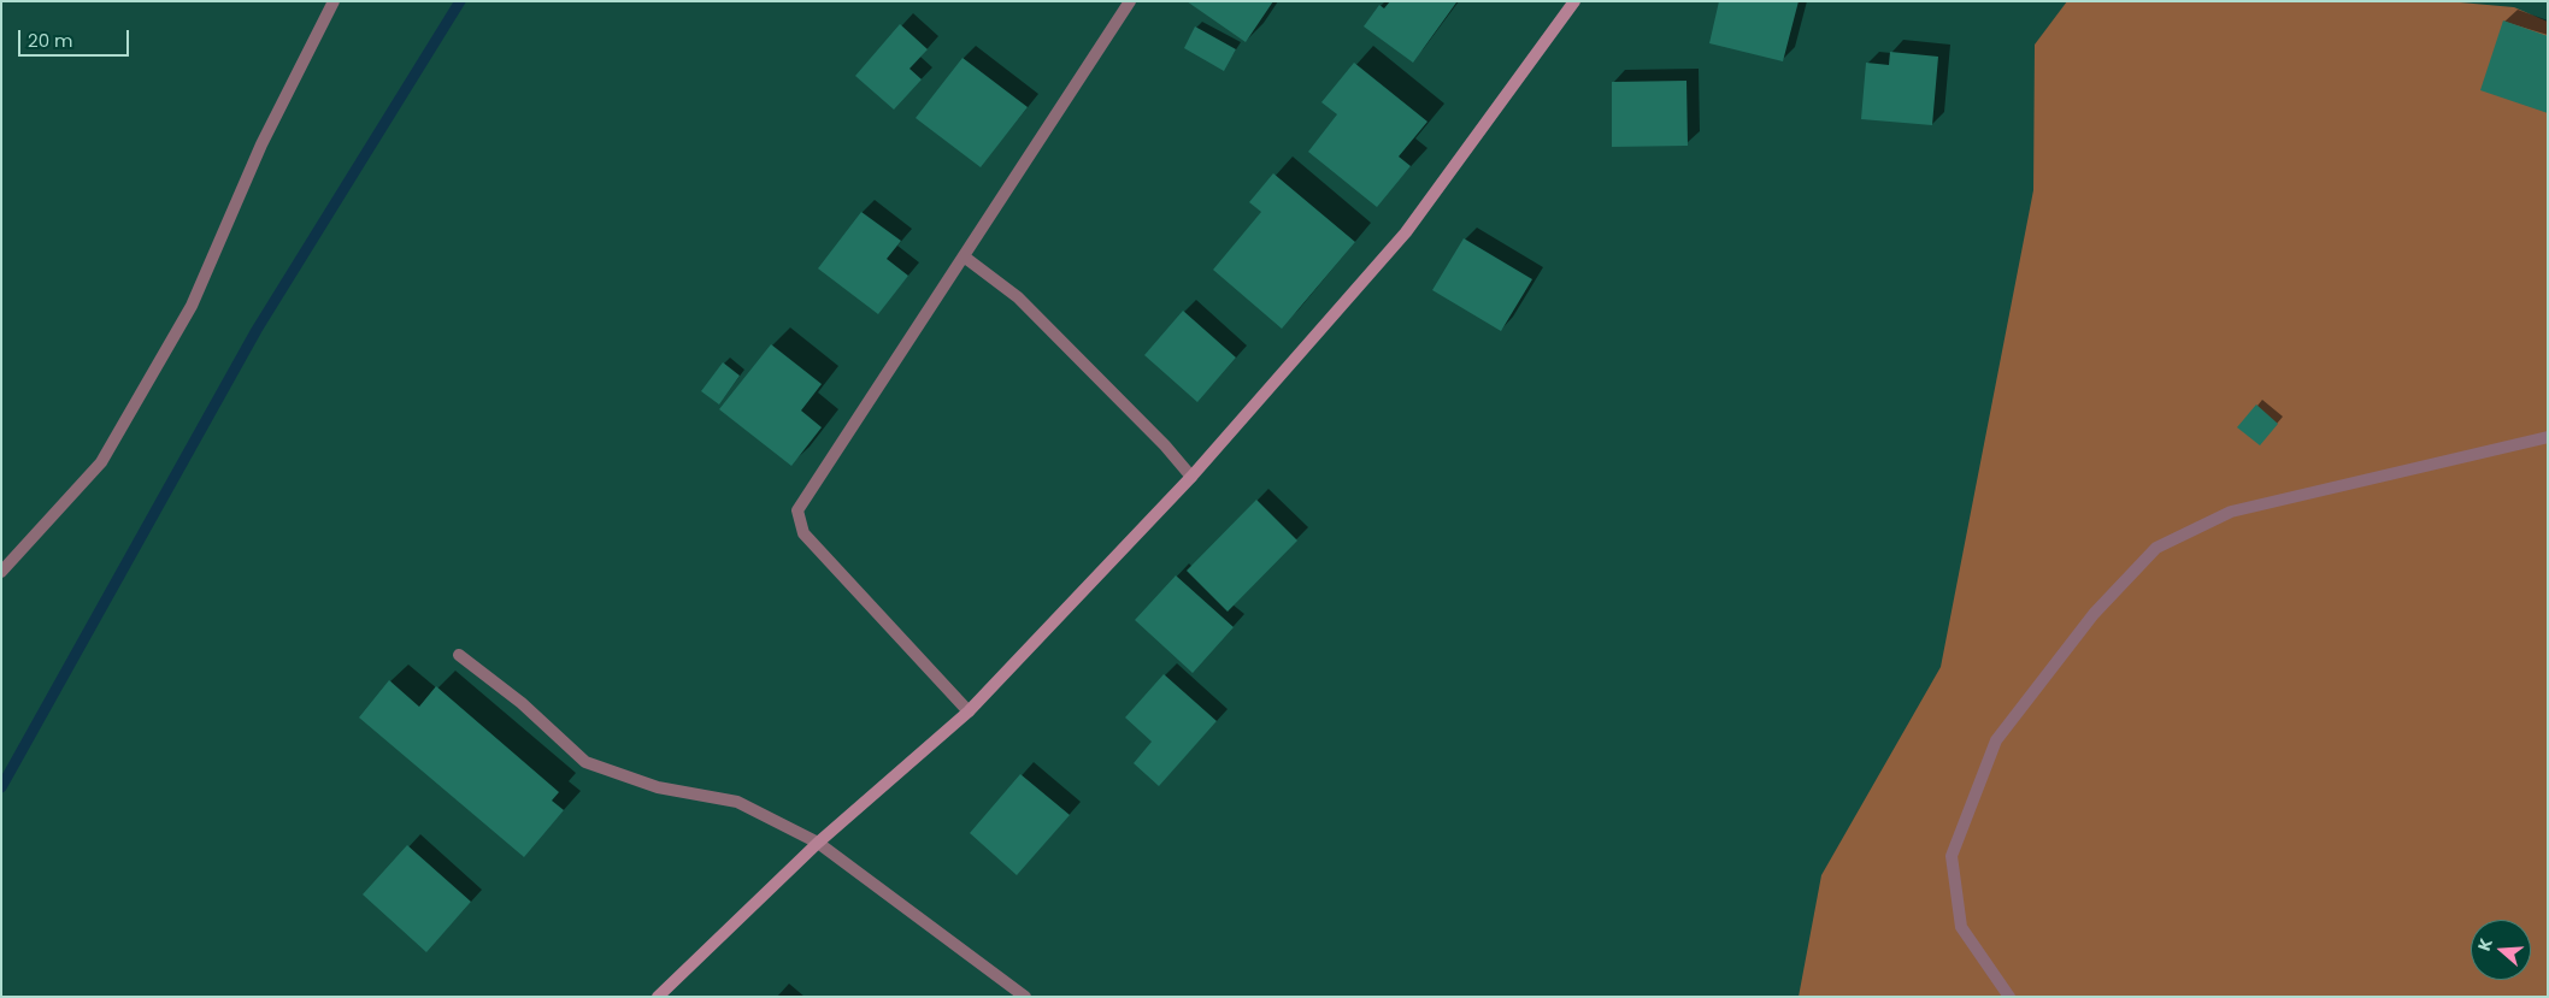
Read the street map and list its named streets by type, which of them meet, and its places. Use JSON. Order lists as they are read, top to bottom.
{
  "scale_bar": "20 m",
  "north": "left"
}
